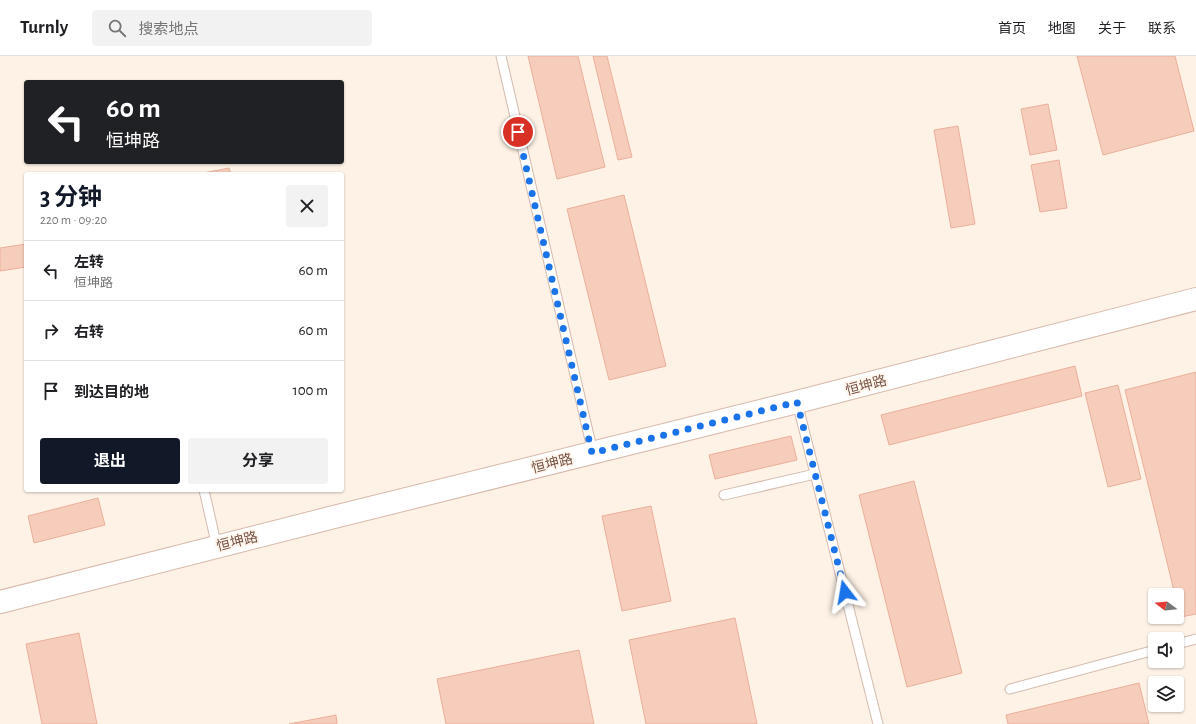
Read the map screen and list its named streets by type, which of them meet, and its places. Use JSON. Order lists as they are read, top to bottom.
{
  "streets": {
    "street": ["恒坤路"]
  },
  "north": "left",
  "page": {
    "header": "Turnly",
    "search": "搜索地点",
    "nav": [
      "首页",
      "地图",
      "关于",
      "联系"
    ],
    "turn": ["60 m", "恒坤路"],
    "heading": ["3 分钟", "220 m · 09:20"],
    "list": [
      {
        "name": "左转",
        "note": "恒坤路",
        "value": "60 m"
      },
      {
        "name": "右转",
        "value": "60 m"
      },
      {
        "name": "到达目的地",
        "value": "100 m"
      }
    ],
    "buttons": ["退出", "分享"]
  }
}
